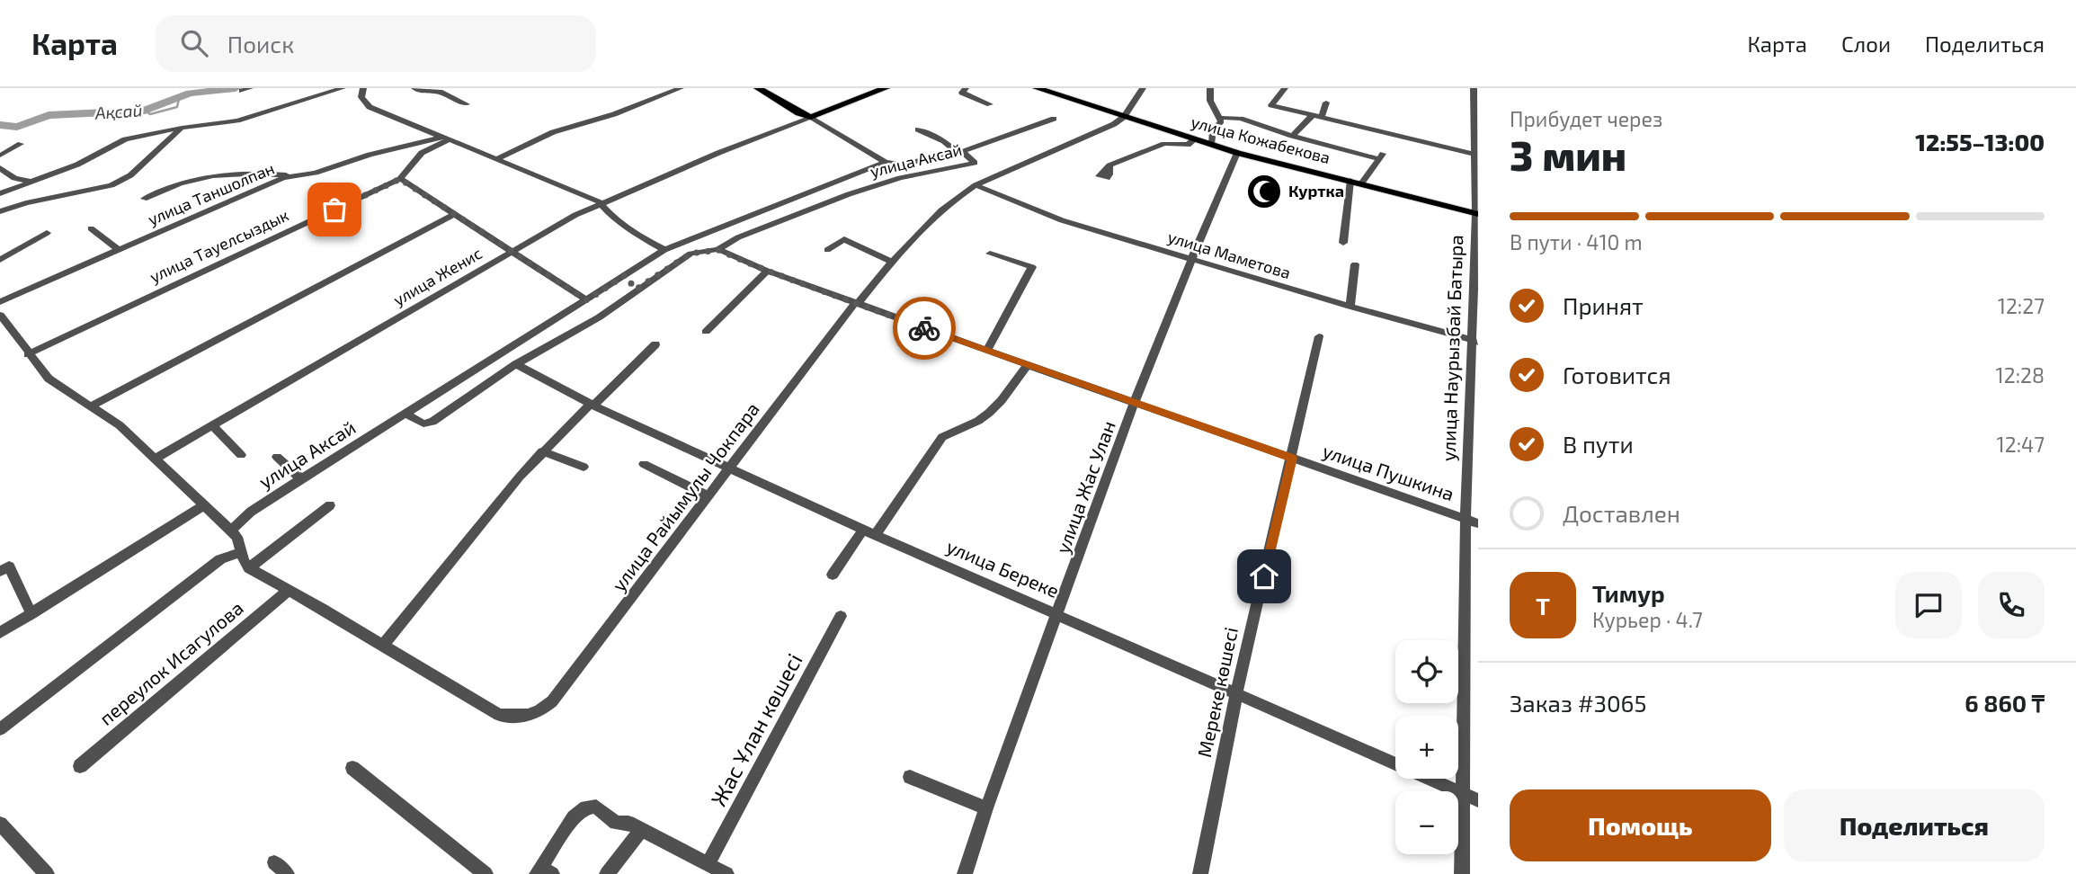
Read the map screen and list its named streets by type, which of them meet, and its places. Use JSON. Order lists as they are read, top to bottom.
{
  "streets": {
    "main road": ["улица Кожабекова", "улица Женис"],
    "street": [
      "улица Аксай",
      "улица Таншолпан",
      "улица Тауелсыздык",
      "улица Маметова",
      "улица Наурызбай Батыра",
      "улица Пушкина",
      "улица Жас Улан",
      "улица Райымулы Чокпара",
      "улица Береке",
      "переулок Исагулова",
      "Мереке көшесі",
      "Жас Ұлан көшесі"
    ]
  },
  "crossings": [
    ["улица Кожабекова", "улица Наурызбай Батыра"],
    ["улица Кожабекова", "улица Жас Улан"],
    ["улица Кожабекова", "улица Райымулы Чокпара"],
    ["улица Аксай", "улица Пушкина"],
    ["улица Аксай", "улица Береке"],
    ["улица Таншолпан", "улица Тауелсыздык"],
    ["улица Маметова", "улица Наурызбай Батыра"],
    ["улица Маметова", "улица Жас Улан"],
    ["улица Маметова", "улица Райымулы Чокпара"],
    ["улица Наурызбай Батыра", "улица Пушкина"],
    ["улица Наурызбай Батыра", "улица Береке"],
    ["улица Пушкина", "улица Жас Улан"],
    ["улица Пушкина", "улица Райымулы Чокпара"],
    ["улица Пушкина", "Мереке көшесі"],
    ["улица Жас Улан", "улица Береке"],
    ["улица Райымулы Чокпара", "улица Береке"],
    ["улица Береке", "Мереке көшесі"]
  ],
  "water": ["Ақсай"],
  "places": {
    "mosque": ["Куртка"]
  },
  "page": {
    "header": "Карта",
    "search": "Поиск",
    "nav": ["Карта", "Слои", "Поделиться"],
    "heading": ["3 мин", "Прибудет через", "12:55–13:00"],
    "panel": [
      "Тимур",
      "Курьер · 4.7",
      "Заказ #3065",
      "6 860 ₸"
    ],
    "bar": "В пути · 410 m",
    "list": [
      ["Принят", "12:27"],
      ["Готовится", "12:28"],
      ["В пути", "12:47"],
      "Доставлен"
    ],
    "round": "Т",
    "map_buttons": ["+", "−"],
    "buttons": ["Помощь", "Поделиться"]
  }
}
